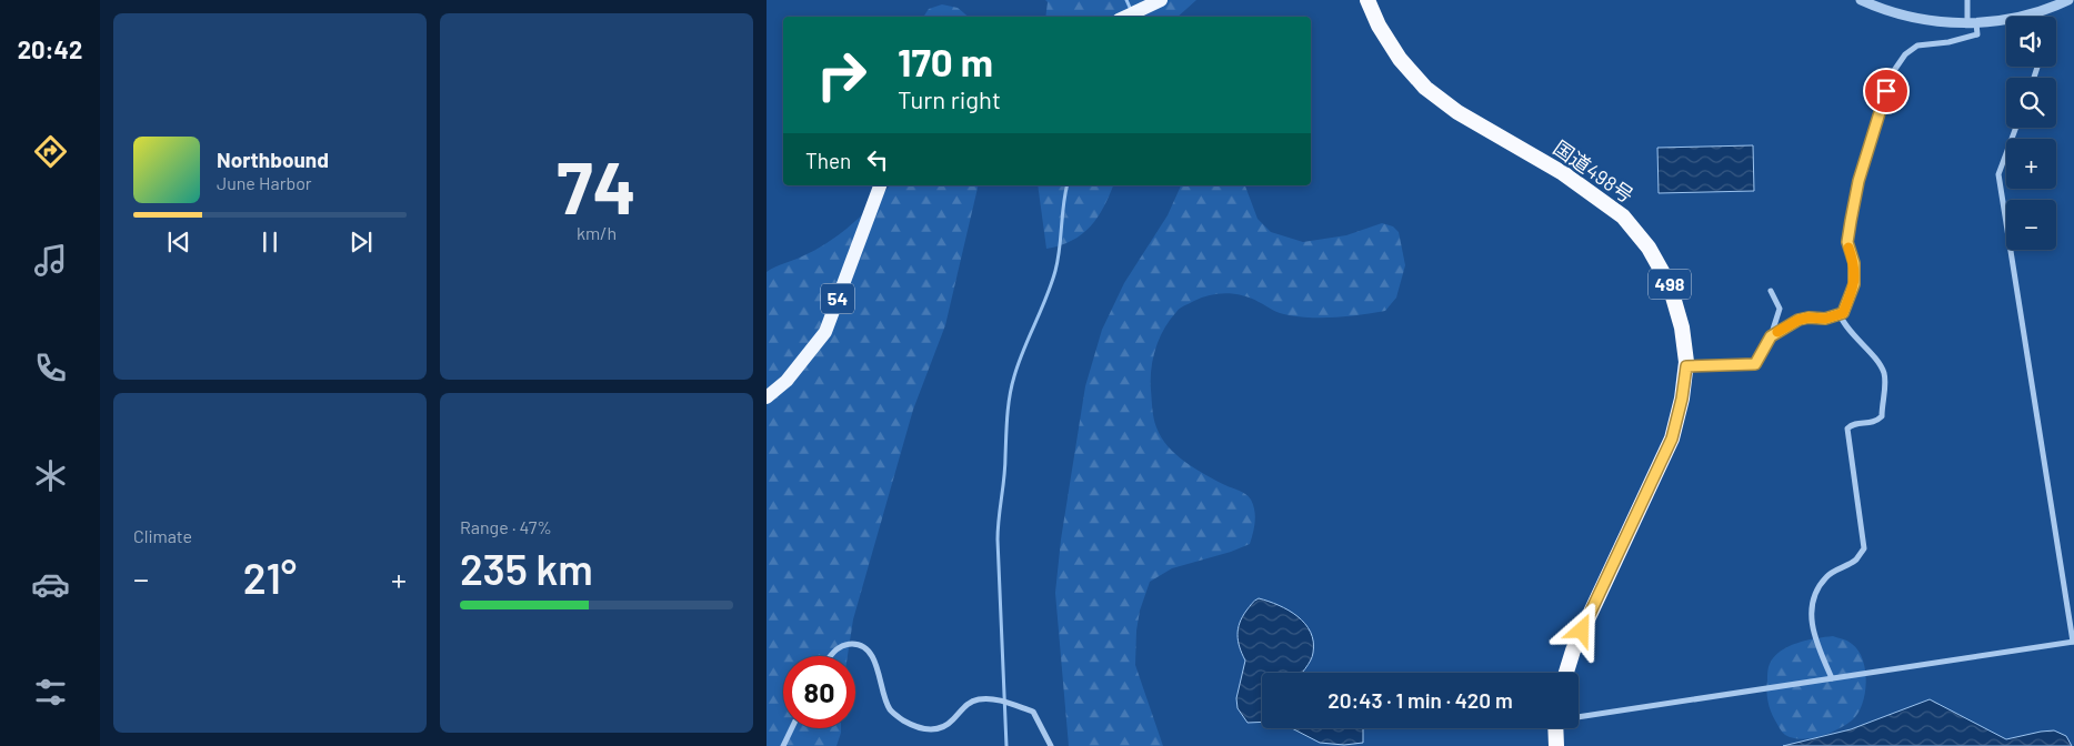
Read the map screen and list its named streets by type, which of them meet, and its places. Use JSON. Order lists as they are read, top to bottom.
{
  "streets": {
    "highway": ["国道498号", "498"],
    "main road": ["54"]
  },
  "page": {
    "tabs": "20:42",
    "tile": [
      ["74", "km/h"],
      "Climate",
      ["Range · 47%", "235 km"]
    ],
    "map_buttons": ["+", "−"],
    "turn": ["170 m", "Turn right"],
    "then": "Then",
    "song": ["Northbound", "June Harbor"],
    "heat": ["−", "21°", "+"],
    "limit": "80",
    "trip": "20:43 · 1 min · 420 m"
  }
}
